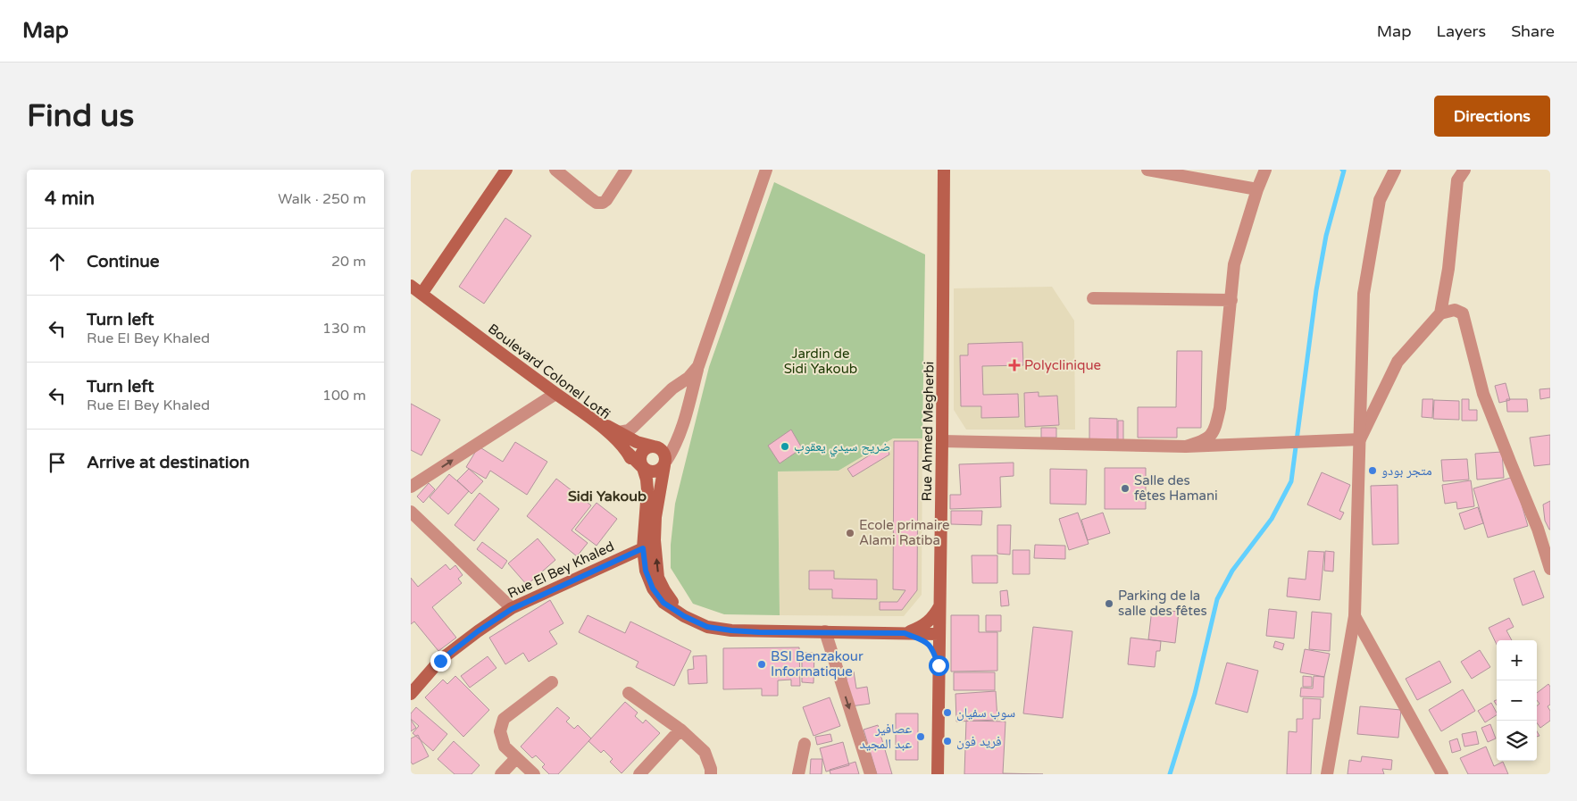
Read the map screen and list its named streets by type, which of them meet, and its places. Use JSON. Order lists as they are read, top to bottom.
{
  "streets": {
    "main road": ["Boulevard Colonel Lotfi", "Rue Ahmed Megherbi", "Rue El Bey Khaled"]
  },
  "districts": ["Sidi Yakoub"],
  "parks": ["Jardin de Sidi Yakoub"],
  "places": {
    "health": ["Polyclinique"],
    "other": [
      "ضريح سيدي يعقوب",
      "متجر بودو",
      "Salle des fêtes Hamani",
      "Ecole primaire Alami Ratiba",
      "Parking de la salle des fêtes",
      "BSI Benzakour Informatique",
      "سوب سفيان",
      "عصافير عبد المجيد",
      "فريد فون"
    ]
  },
  "page": {
    "header": "Map",
    "nav": ["Map", "Layers", "Share"],
    "buttons": "Directions",
    "title": "Find us",
    "heading": ["4 min", "Walk · 250 m"],
    "list": [
      ["Continue", "20 m"],
      ["Turn left", "Rue El Bey Khaled", "130 m"],
      ["Turn left", "Rue El Bey Khaled", "100 m"],
      "Arrive at destination"
    ],
    "map_buttons": ["+", "−"]
  }
}
